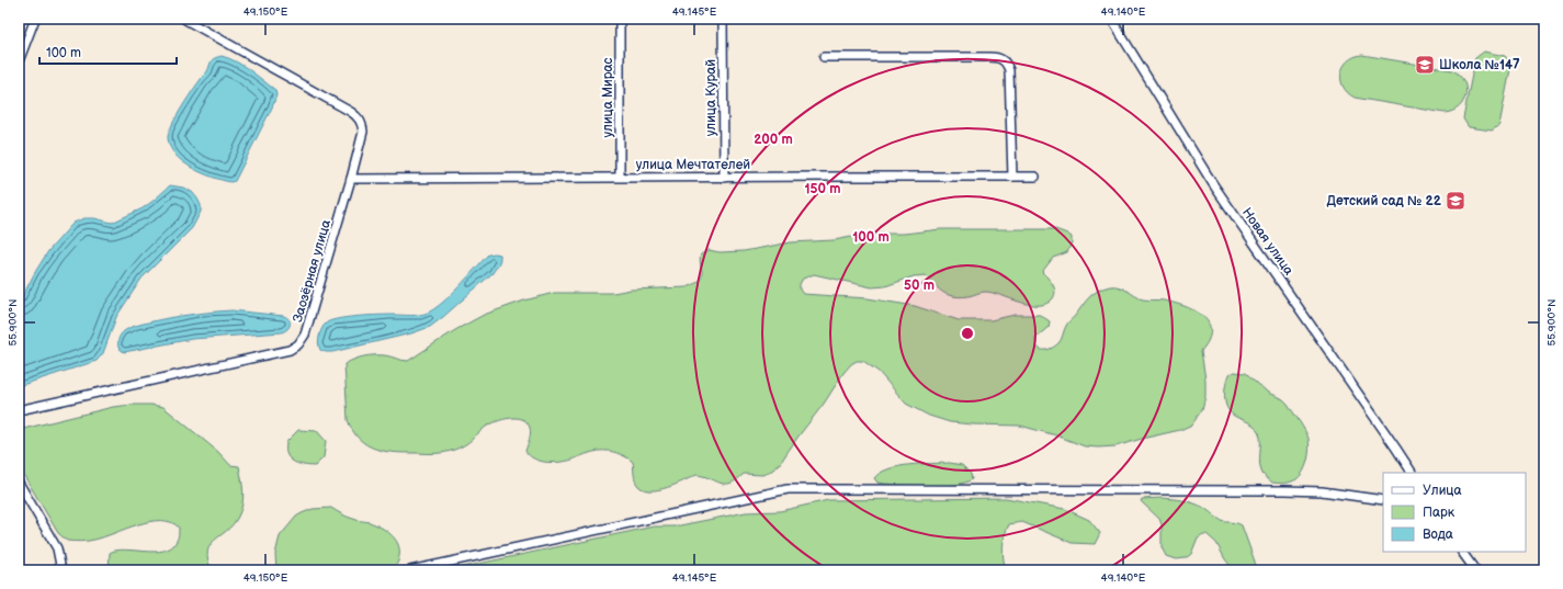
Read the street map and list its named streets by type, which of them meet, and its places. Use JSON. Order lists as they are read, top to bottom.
{
  "streets": {
    "street": [
      "улица Мирас",
      "улица Курай",
      "улица Мечтателей",
      "Новая улица",
      "Заозёрная улица"
    ]
  },
  "crossings": [
    ["улица Мирас", "улица Мечтателей"],
    ["улица Курай", "улица Мечтателей"],
    ["улица Мечтателей", "Заозёрная улица"]
  ],
  "places": {
    "school or university": ["Школа №147", "Детский сад № 22"]
  },
  "legend": ["Улица", "Парк", "Вода"],
  "scale_bar": "100 m",
  "coordinates": [
    "49.150°E",
    "49.145°E",
    "49.140°E",
    "55.900°N"
  ],
  "rings": [
    "200 m",
    "150 m",
    "100 m",
    "50 m"
  ]
}
